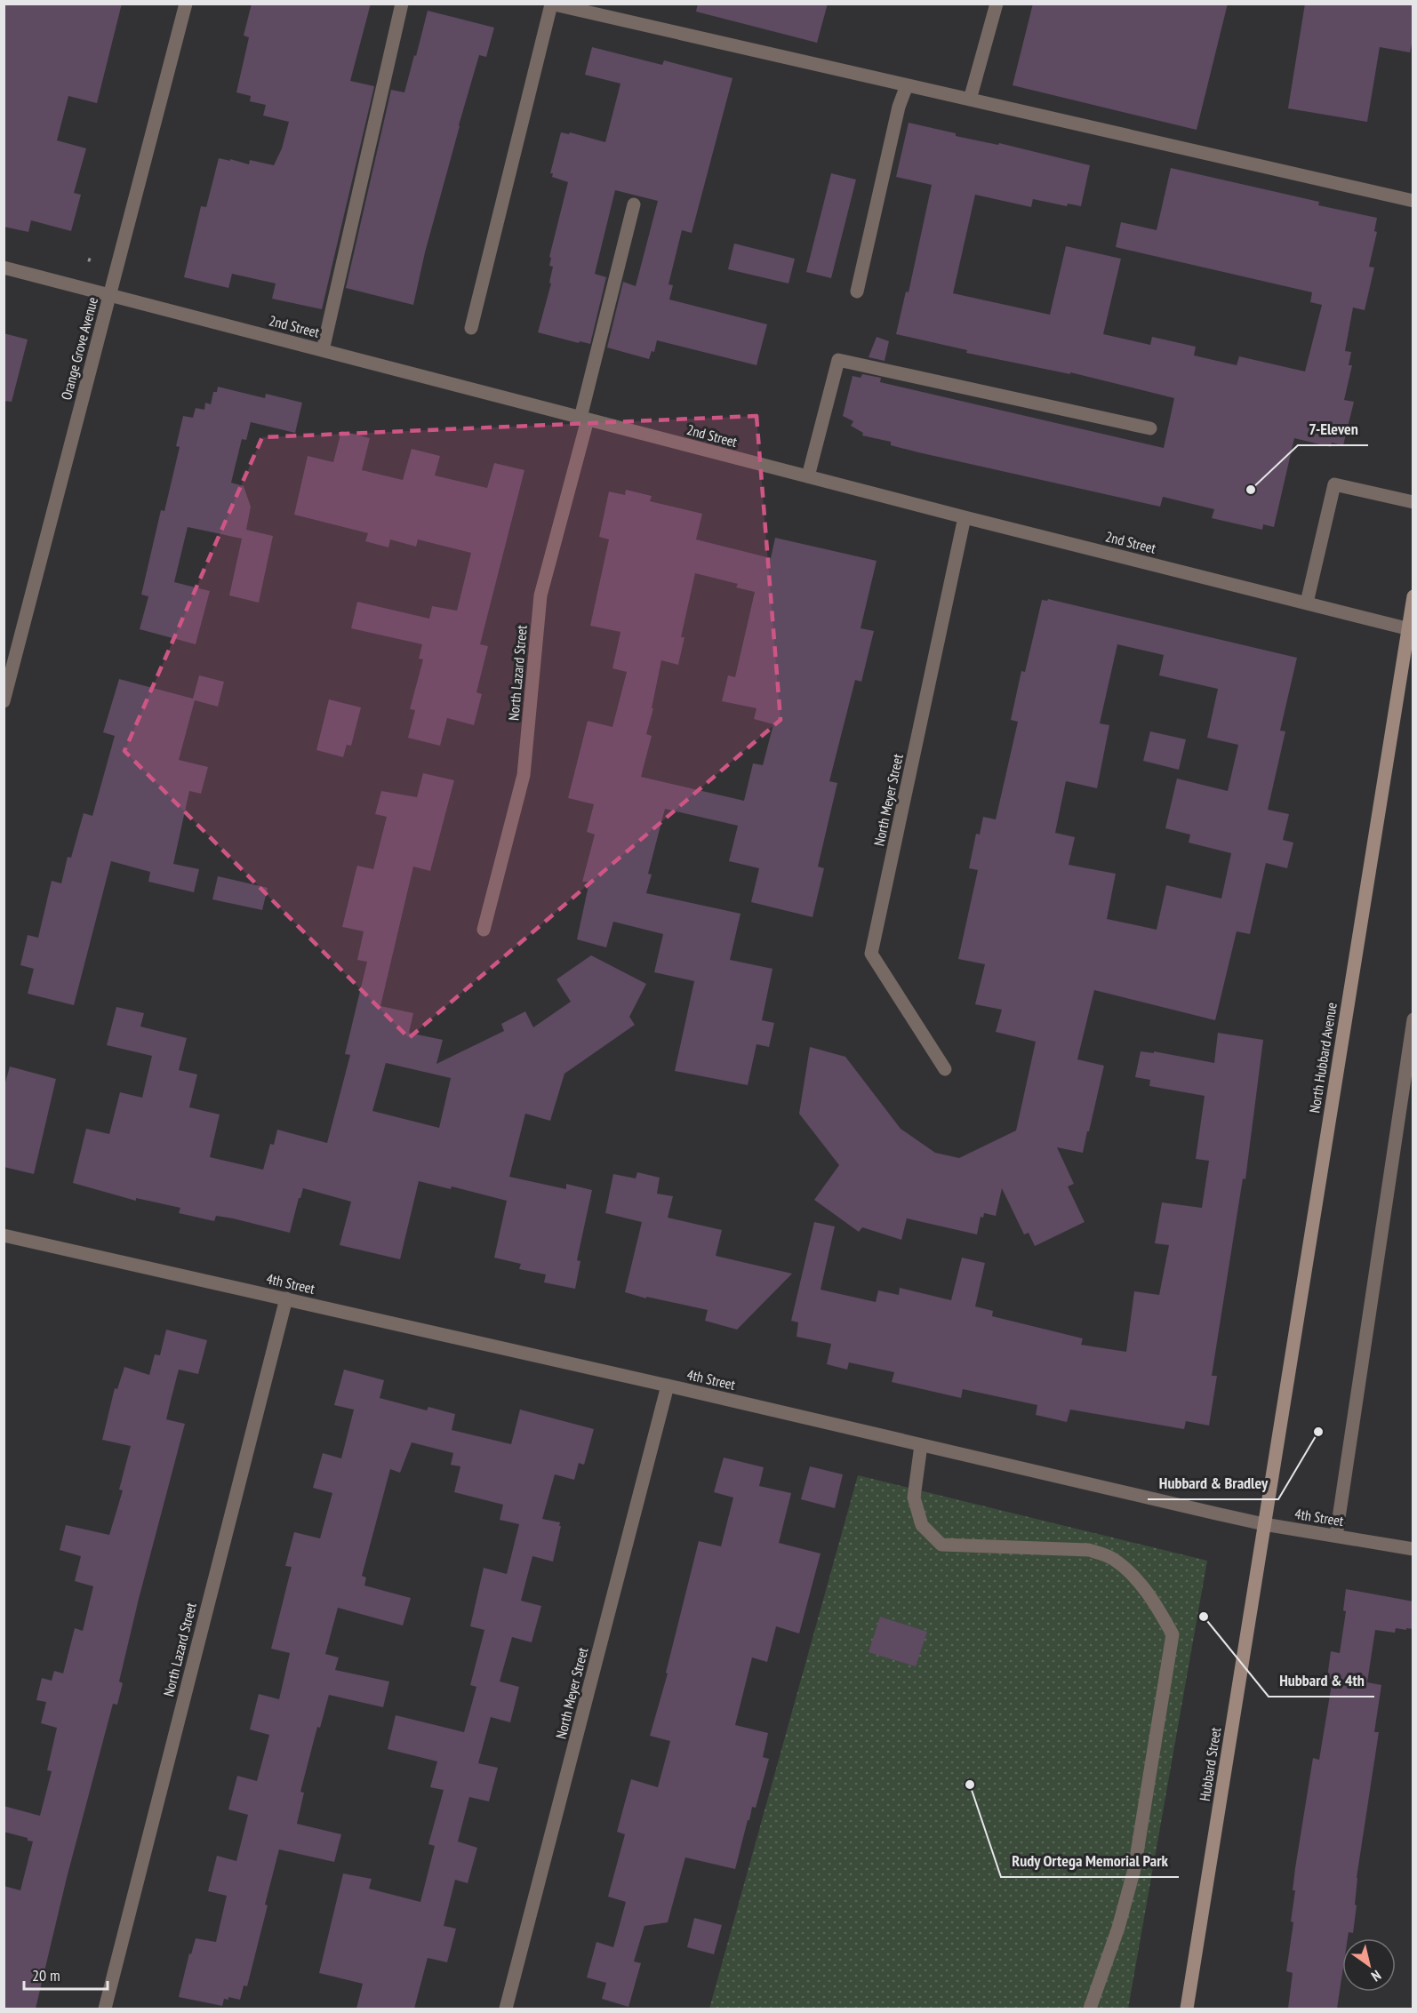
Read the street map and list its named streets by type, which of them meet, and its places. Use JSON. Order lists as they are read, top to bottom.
{
  "streets": {
    "main road": ["North Hubbard Avenue", "Hubbard Street"],
    "street": [
      "2nd Street",
      "Orange Grove Avenue",
      "North Lazard Street",
      "North Meyer Street",
      "4th Street"
    ]
  },
  "crossings": [
    ["2nd Street", "Orange Grove Avenue"],
    ["2nd Street", "North Lazard Street"],
    ["2nd Street", "North Meyer Street"],
    ["2nd Street", "North Hubbard Avenue"],
    ["North Lazard Street", "4th Street"],
    ["North Meyer Street", "4th Street"],
    ["North Hubbard Avenue", "4th Street"],
    ["North Hubbard Avenue", "Hubbard Street"],
    ["4th Street", "Hubbard Street"]
  ],
  "places": [
    "7-Eleven",
    "Hubbard & Bradley",
    "Hubbard & 4th",
    "Rudy Ortega Memorial Park"
  ],
  "scale_bar": "20 m",
  "north": "bottom right"
}
